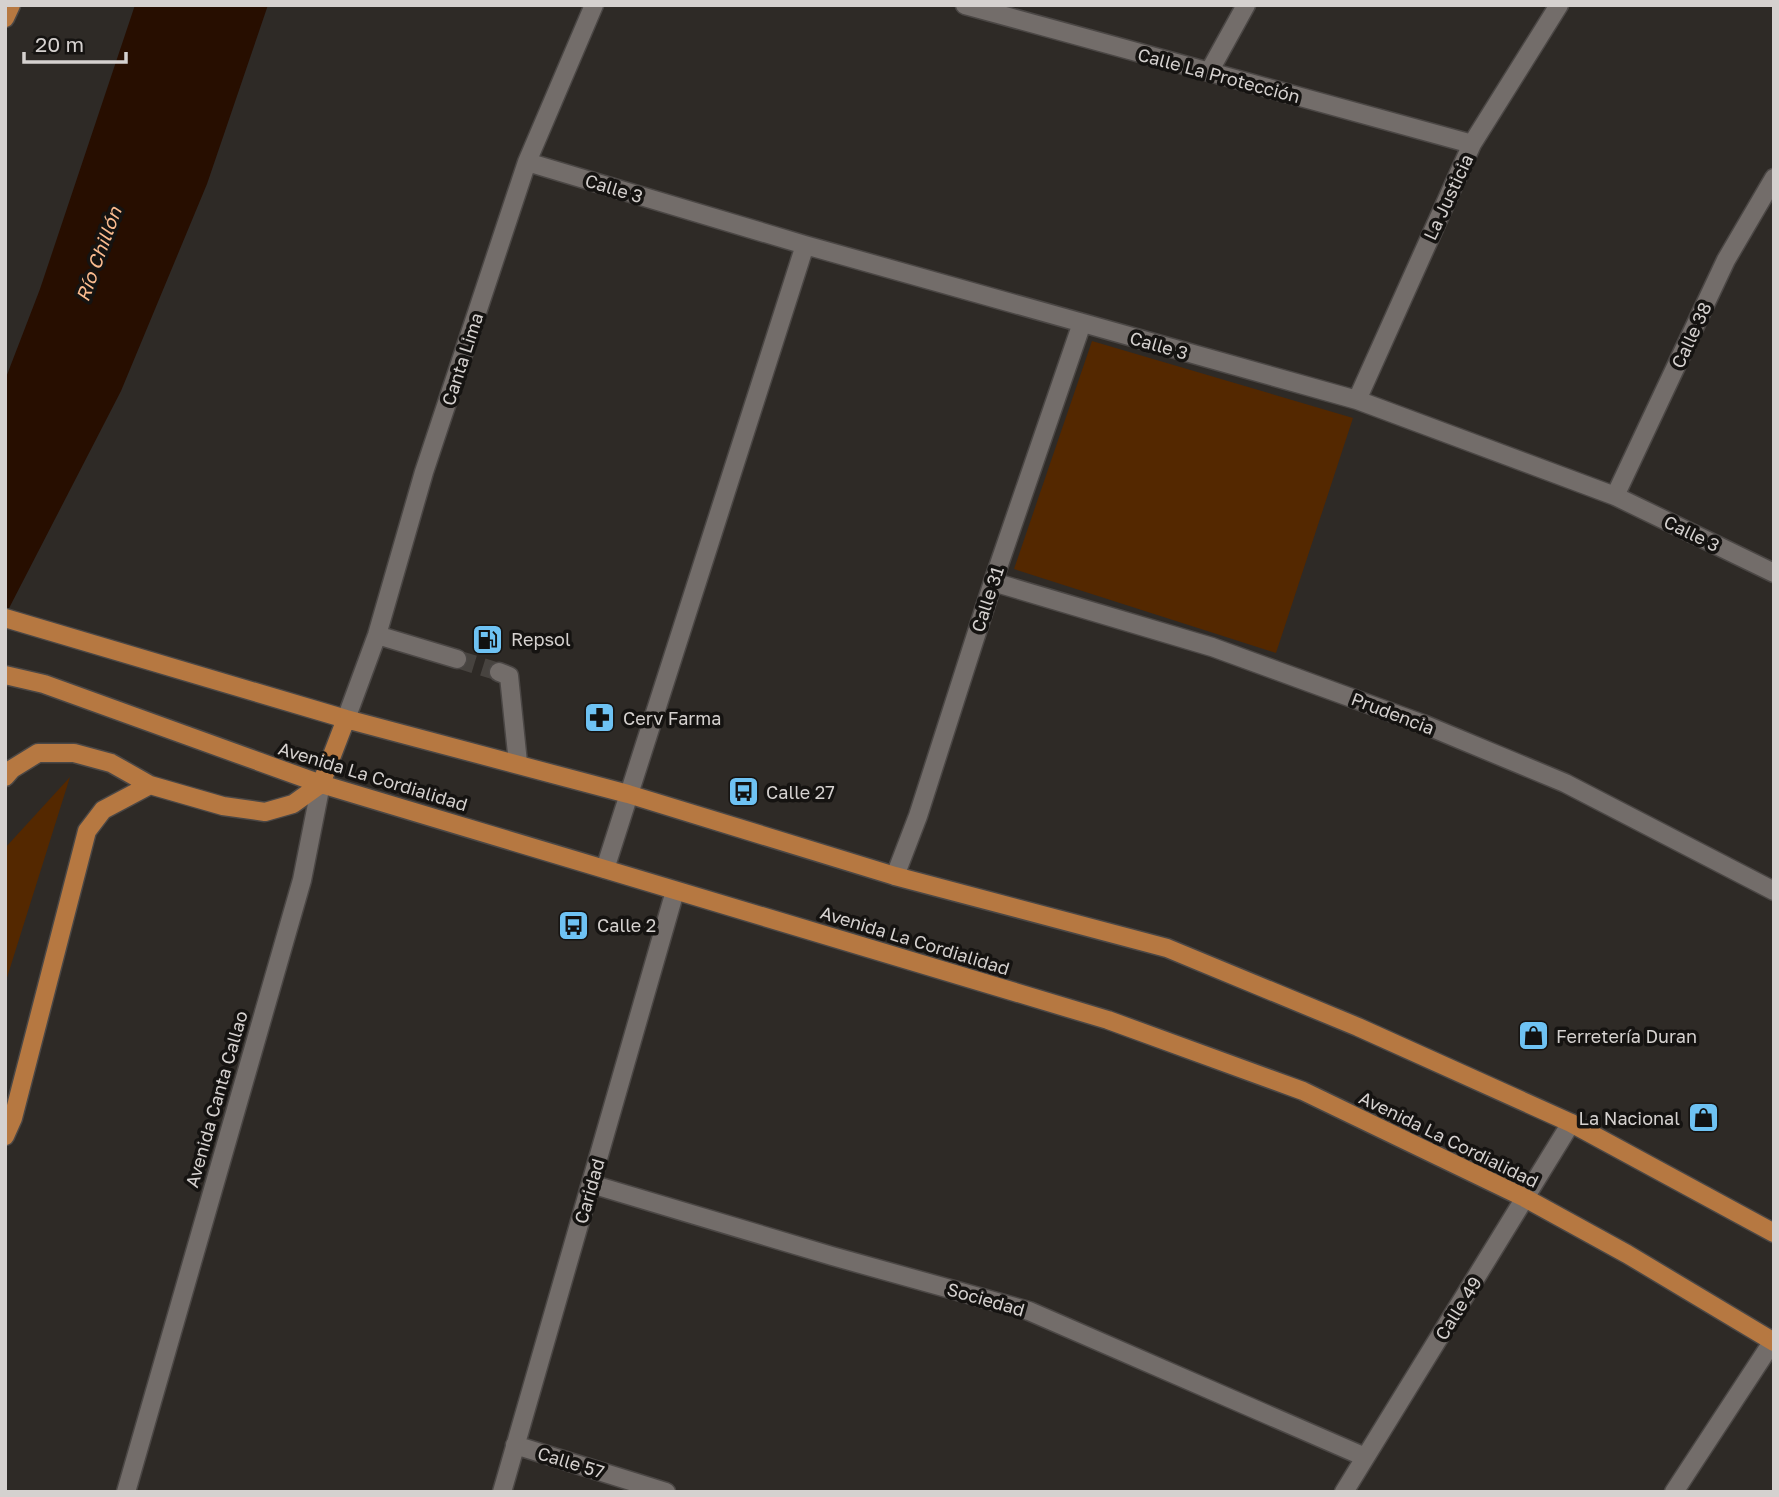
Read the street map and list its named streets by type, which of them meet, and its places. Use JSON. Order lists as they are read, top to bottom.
{
  "streets": {
    "main road": ["Avenida La Cordialidad", "Avenida Canta Callao"],
    "street": [
      "Calle La Protección",
      "Calle 3",
      "La Justicia",
      "Calle 38",
      "Canta Lima",
      "Calle 31",
      "Prudencia",
      "Caridad",
      "Sociedad",
      "Calle 49",
      "Calle 57"
    ]
  },
  "crossings": [
    ["Calle La Protección", "La Justicia"],
    ["Calle 3", "La Justicia"],
    ["Calle 3", "Calle 38"],
    ["Calle 3", "Canta Lima"],
    ["Calle 3", "Calle 31"],
    ["Canta Lima", "Avenida Canta Callao"],
    ["Calle 31", "Prudencia"],
    ["Avenida La Cordialidad", "Avenida Canta Callao"],
    ["Avenida La Cordialidad", "Caridad"],
    ["Avenida La Cordialidad", "Calle 49"],
    ["Caridad", "Sociedad"],
    ["Caridad", "Calle 57"],
    ["Sociedad", "Calle 49"]
  ],
  "water": ["Río Chillón"],
  "places": {
    "fuel station": ["Repsol"],
    "pharmacy": ["Cerv Farma"],
    "bus stop": ["Calle 27", "Calle 2"],
    "shop": ["Ferretería Duran", "La Nacional"]
  },
  "scale_bar": "20 m"
}
